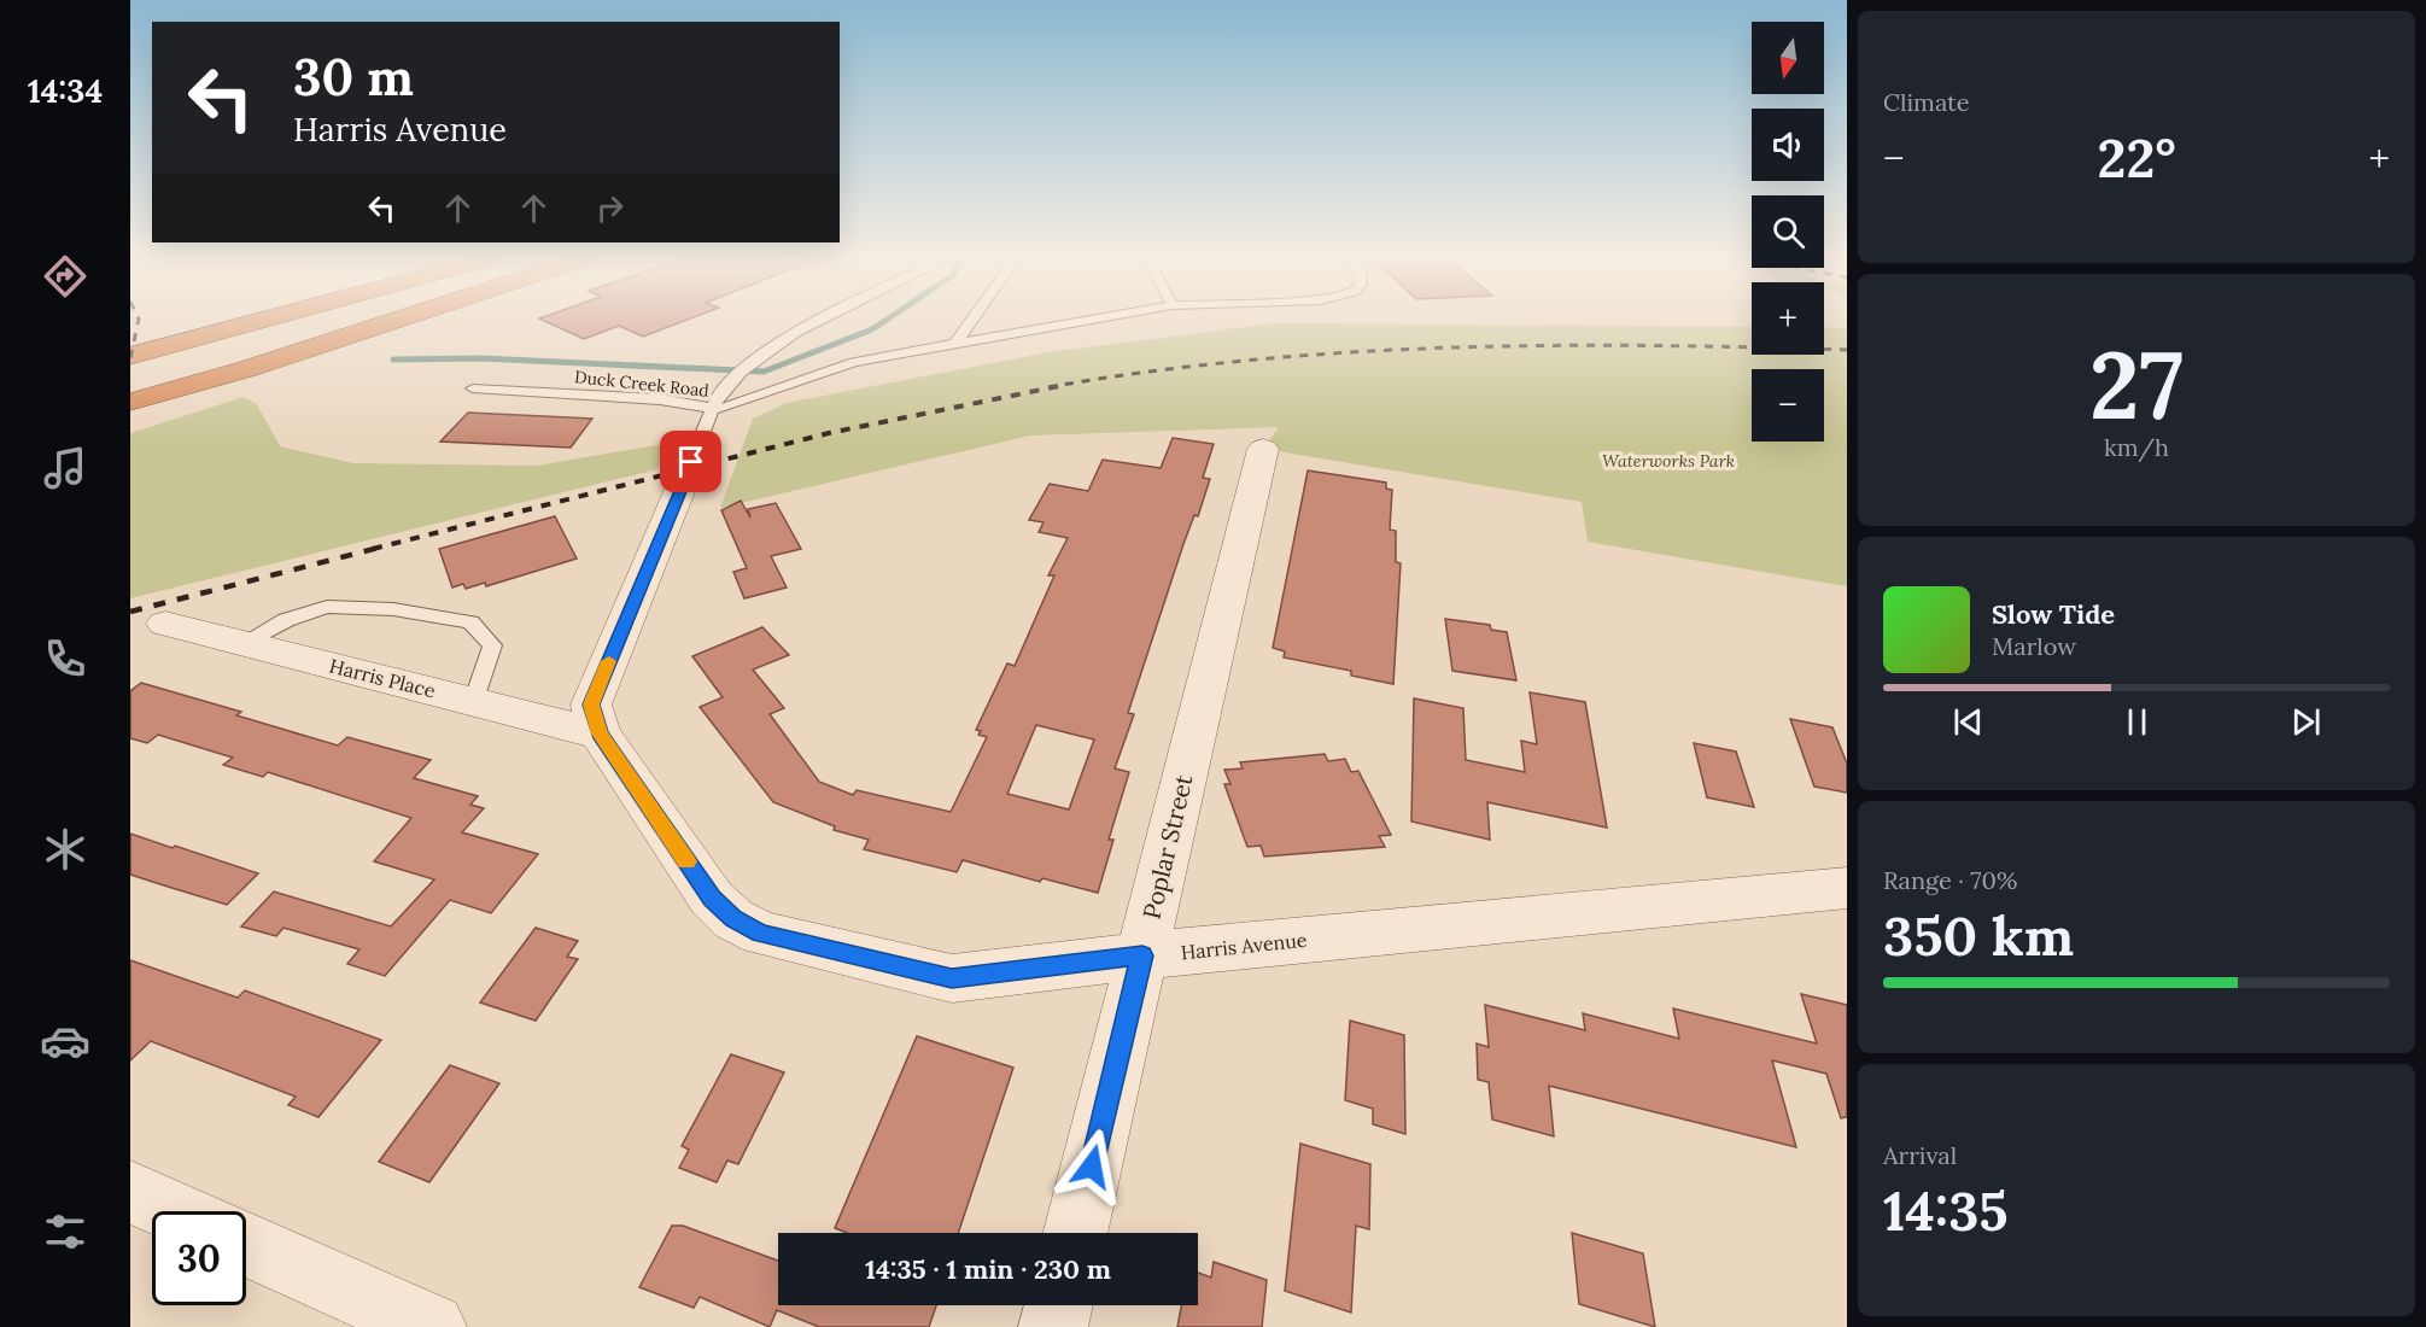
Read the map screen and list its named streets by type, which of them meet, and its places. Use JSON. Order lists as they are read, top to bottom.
{
  "streets": {
    "street": ["Harris Place", "Poplar Street", "Harris Avenue"],
    "lane": ["Duck Creek Road"]
  },
  "crossings": [
    ["Duck Creek Road", "Harris Avenue"],
    ["Harris Place", "Harris Avenue"],
    ["Poplar Street", "Harris Avenue"]
  ],
  "parks": ["Waterworks Park"],
  "north": "bottom",
  "page": {
    "tabs": "14:34",
    "tile": [
      "Climate",
      ["27", "km/h"],
      ["Range · 70%", "350 km"],
      ["Arrival", "14:35"]
    ],
    "map_buttons": ["+", "−"],
    "turn": ["30 m", "Harris Avenue"],
    "heat": ["−", "22°", "+"],
    "song": ["Slow Tide", "Marlow"],
    "limit": "30",
    "trip": "14:35 · 1 min · 230 m"
  }
}
